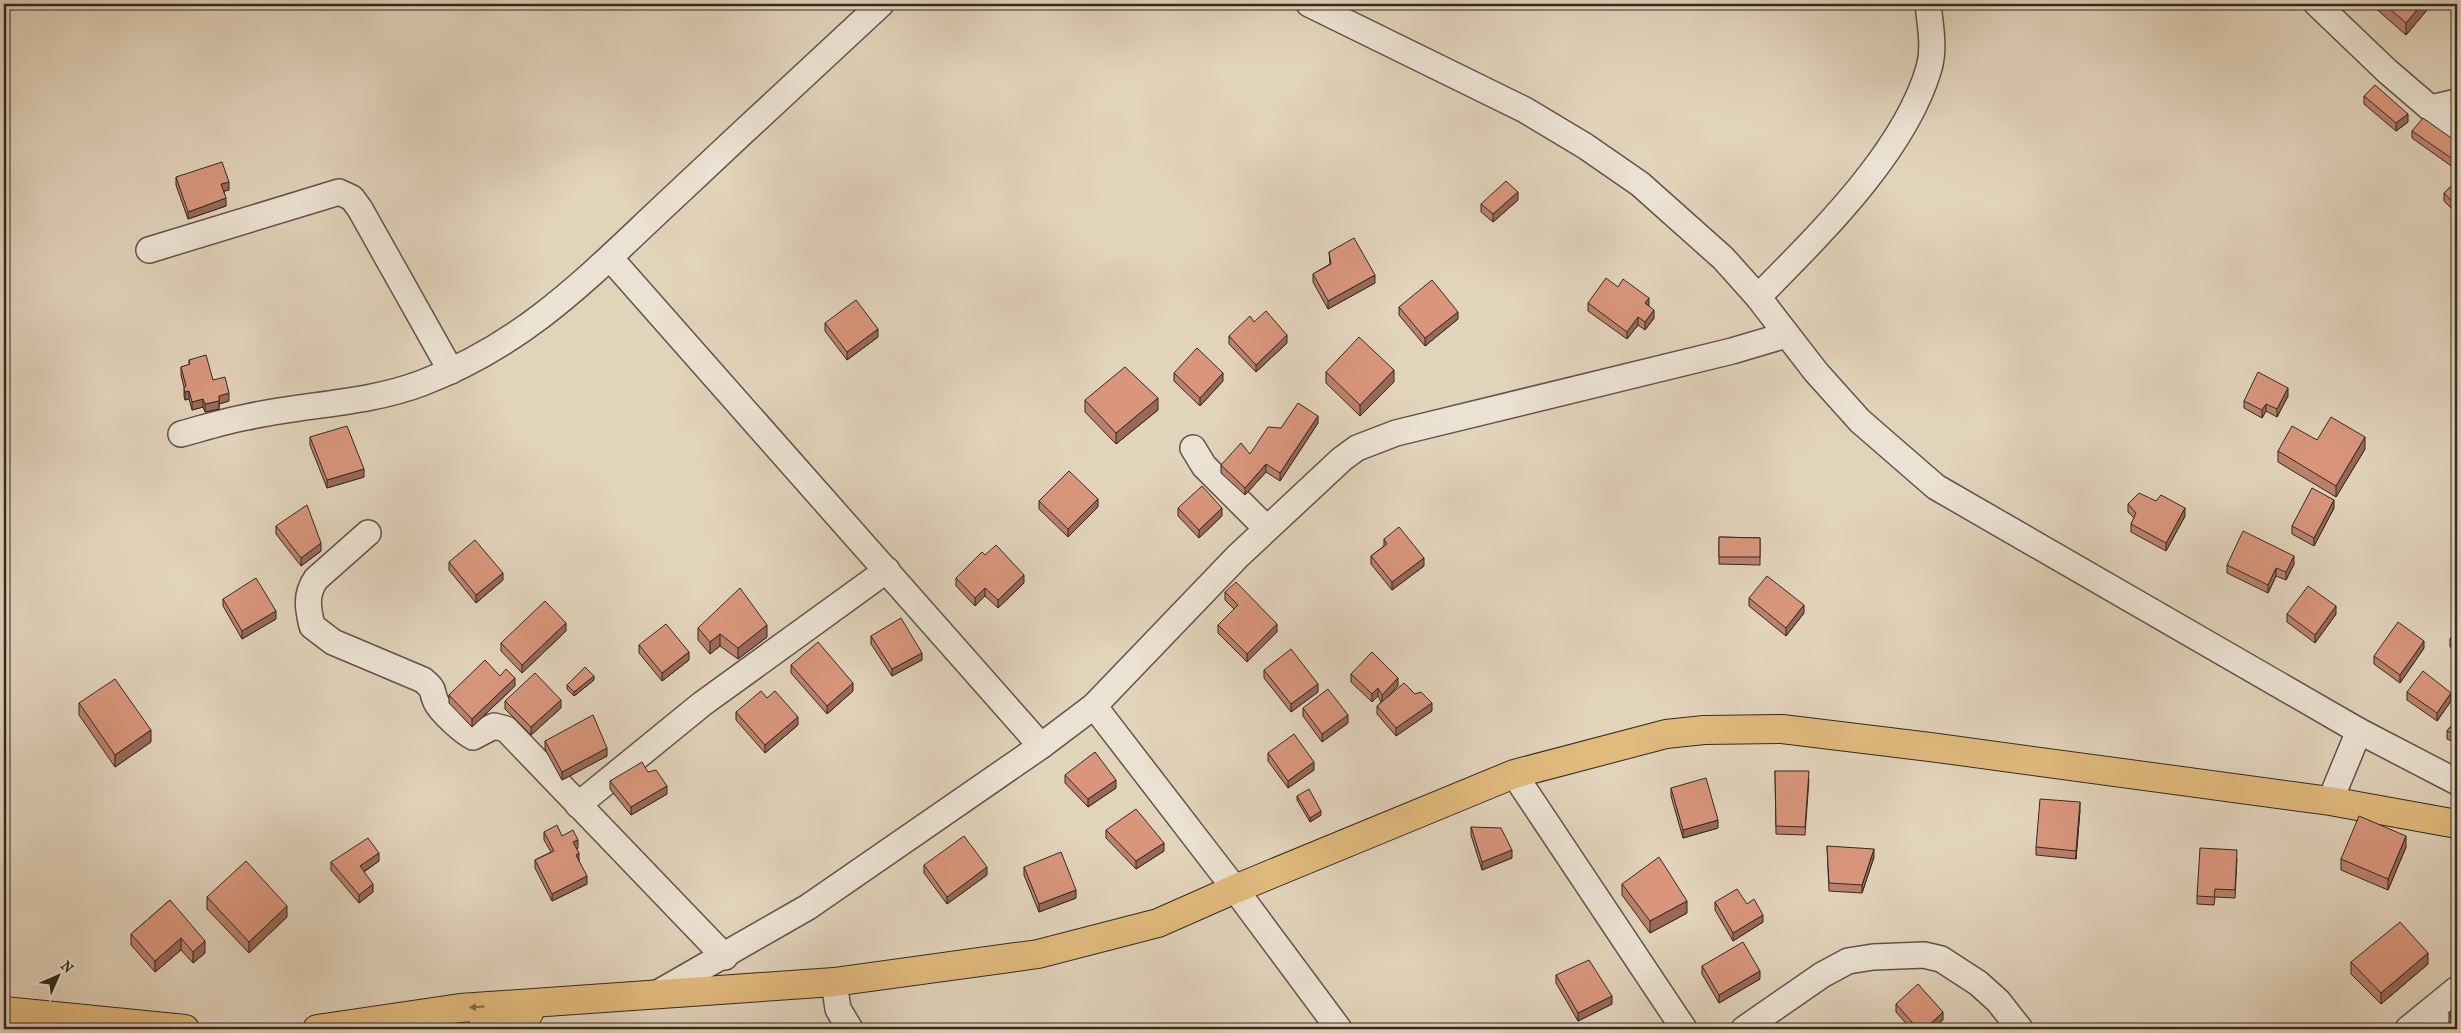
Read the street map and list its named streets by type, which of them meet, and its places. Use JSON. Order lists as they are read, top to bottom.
{
  "north": "top right"
}
